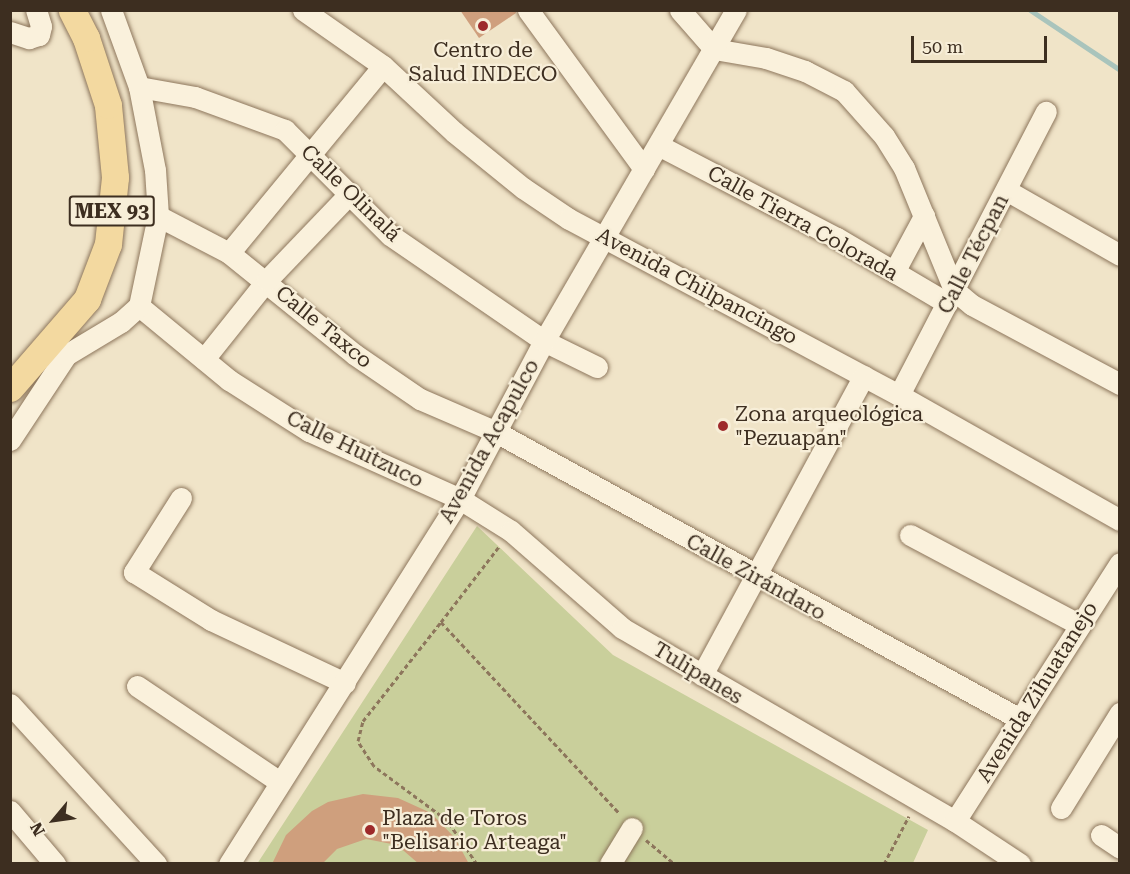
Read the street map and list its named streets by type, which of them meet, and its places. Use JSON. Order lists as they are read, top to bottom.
{
  "streets": {
    "main road": ["MEX 93"],
    "street": [
      "Calle Olinalá",
      "Calle Tierra Colorada",
      "Calle Técpan",
      "Avenida Chilpancingo",
      "Calle Taxco",
      "Avenida Acapulco",
      "Calle Huitzuco",
      "Calle Zirándaro",
      "Tulipanes",
      "Avenida Zihuatanejo"
    ]
  },
  "crossings": [
    ["Calle Olinalá", "Avenida Acapulco"],
    ["Calle Tierra Colorada", "Calle Técpan"],
    ["Calle Tierra Colorada", "Avenida Acapulco"],
    ["Calle Técpan", "Avenida Chilpancingo"],
    ["Avenida Chilpancingo", "Avenida Acapulco"],
    ["Calle Taxco", "Avenida Acapulco"],
    ["Calle Taxco", "Calle Zirándaro"],
    ["Avenida Acapulco", "Calle Huitzuco"],
    ["Avenida Acapulco", "Calle Zirándaro"],
    ["Avenida Acapulco", "Tulipanes"],
    ["Calle Huitzuco", "Tulipanes"],
    ["Calle Zirándaro", "Avenida Zihuatanejo"],
    ["Tulipanes", "Avenida Zihuatanejo"]
  ],
  "places": ["Centro de Salud INDECO", "Zona arqueológica \"Pezuapan\"", "Plaza de Toros \"Belisario Arteaga\""],
  "scale_bar": "50 m",
  "north": "bottom left"
}
